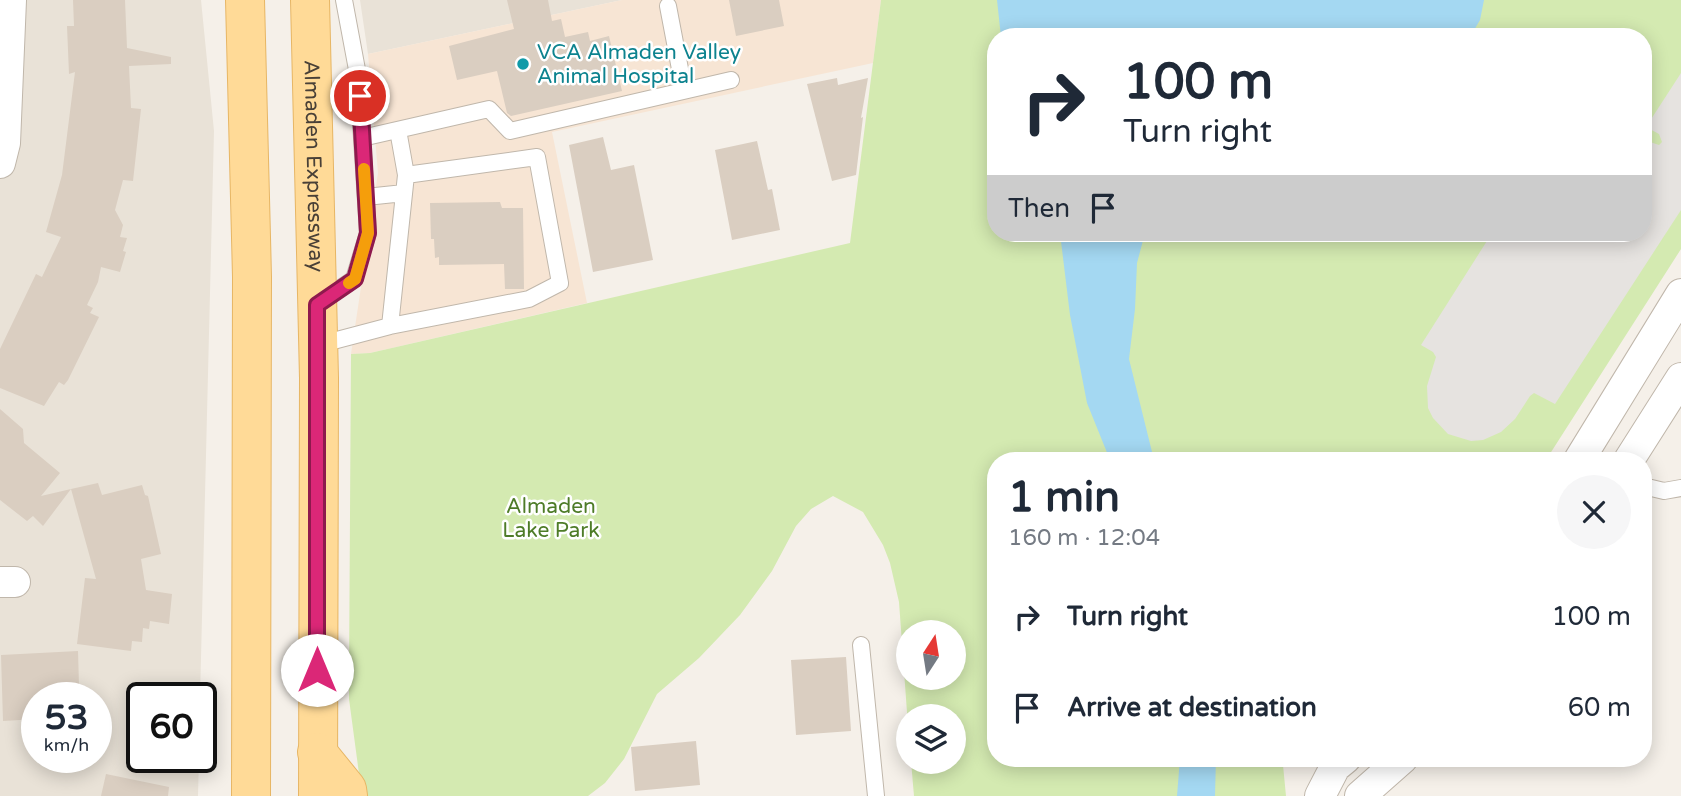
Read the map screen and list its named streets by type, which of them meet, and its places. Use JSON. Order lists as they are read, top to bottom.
{
  "streets": {
    "main road": ["Almaden Expressway"]
  },
  "parks": ["Almaden Lake Park"],
  "places": ["VCA Almaden Valley Animal Hospital"],
  "north": "top",
  "page": {
    "turn": ["100 m", "Turn right"],
    "then": "Then",
    "heading": ["1 min", "160 m · 12:04"],
    "list": [
      {
        "name": "Turn right",
        "value": "100 m"
      },
      {
        "name": "Arrive at destination",
        "value": "60 m"
      }
    ],
    "speed": "53 km/h",
    "limit": "60"
  }
}
